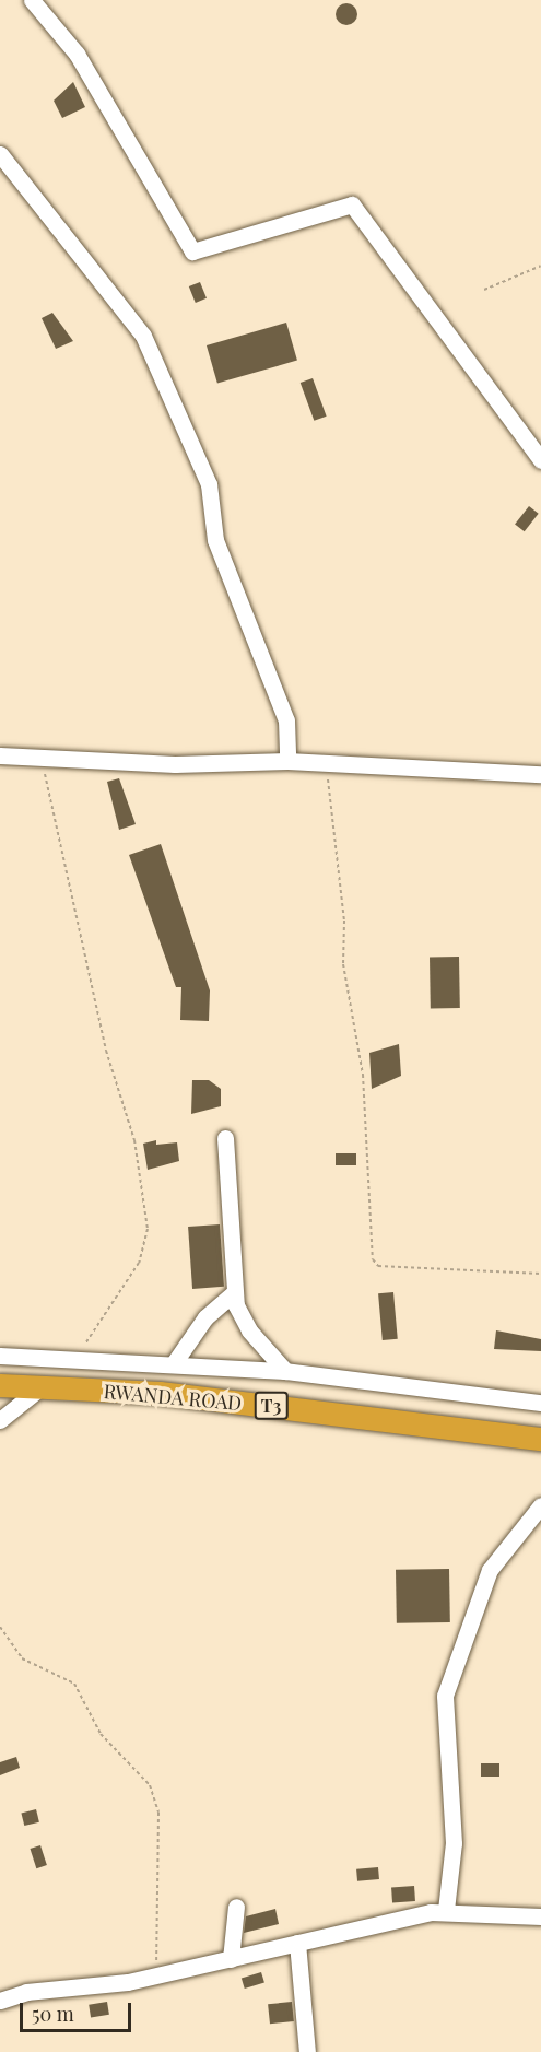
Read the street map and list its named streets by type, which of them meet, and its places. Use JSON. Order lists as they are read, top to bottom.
{
  "streets": {
    "highway": ["RWANDA ROAD", "T3"]
  },
  "scale_bar": "50 m"
}
